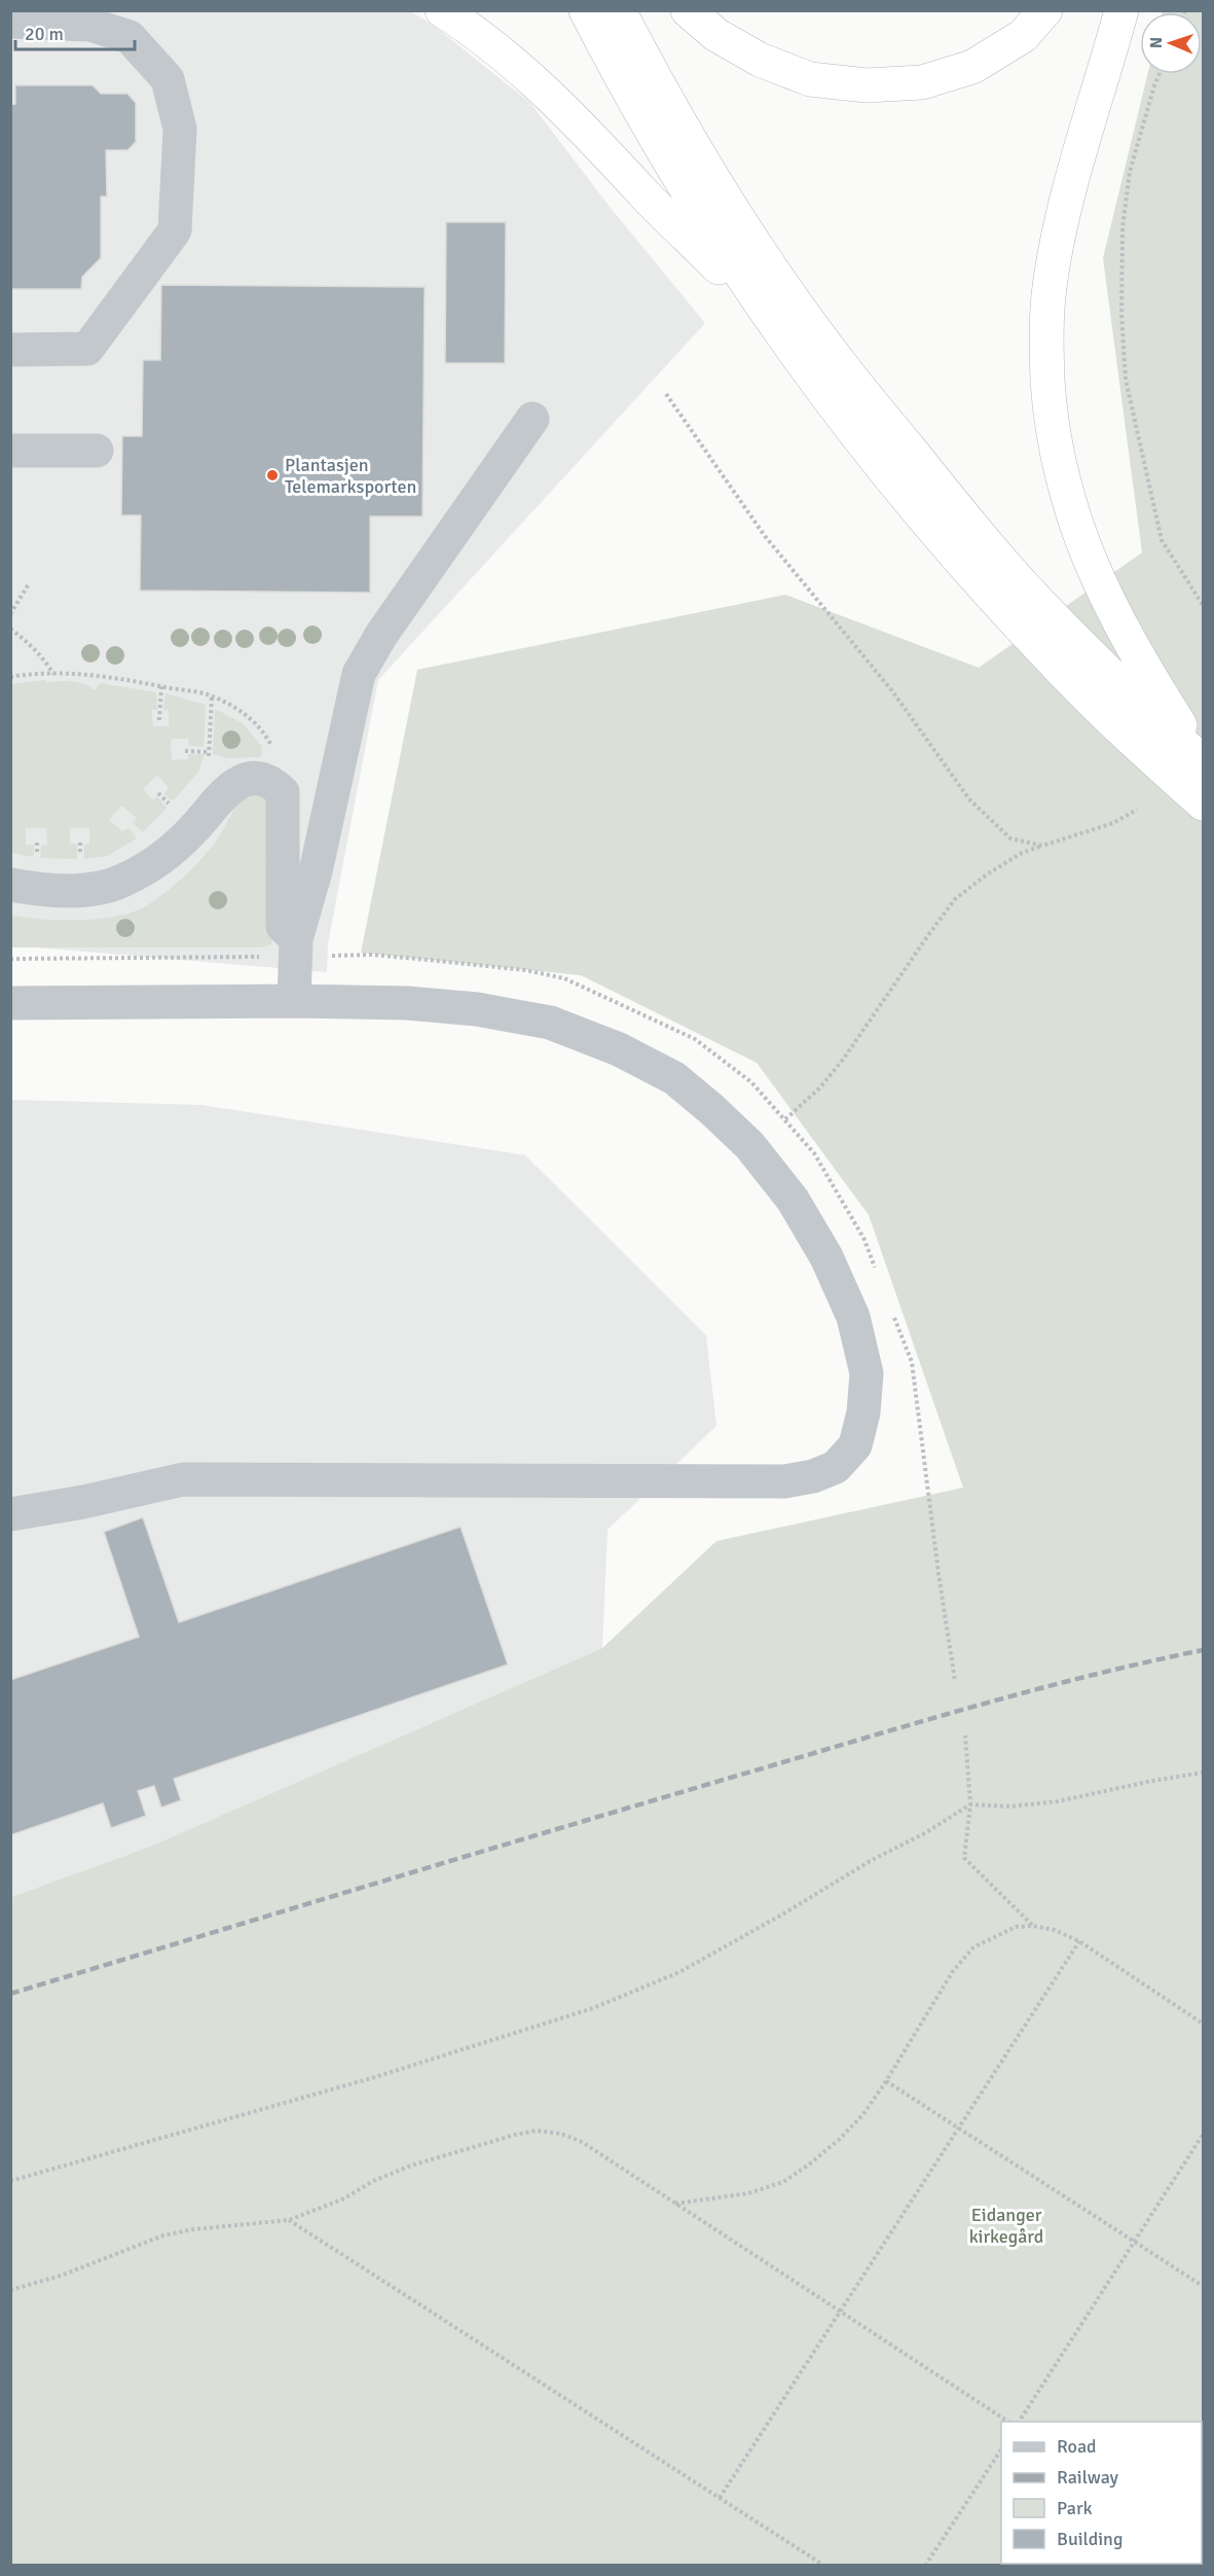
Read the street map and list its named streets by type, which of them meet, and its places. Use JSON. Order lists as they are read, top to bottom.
{
  "parks": ["Eidanger kirkegård"],
  "places": ["Plantasjen Telemarksporten"],
  "legend": [
    "Road",
    "Railway",
    "Park",
    "Building"
  ],
  "scale_bar": "20 m",
  "north": "left"
}
